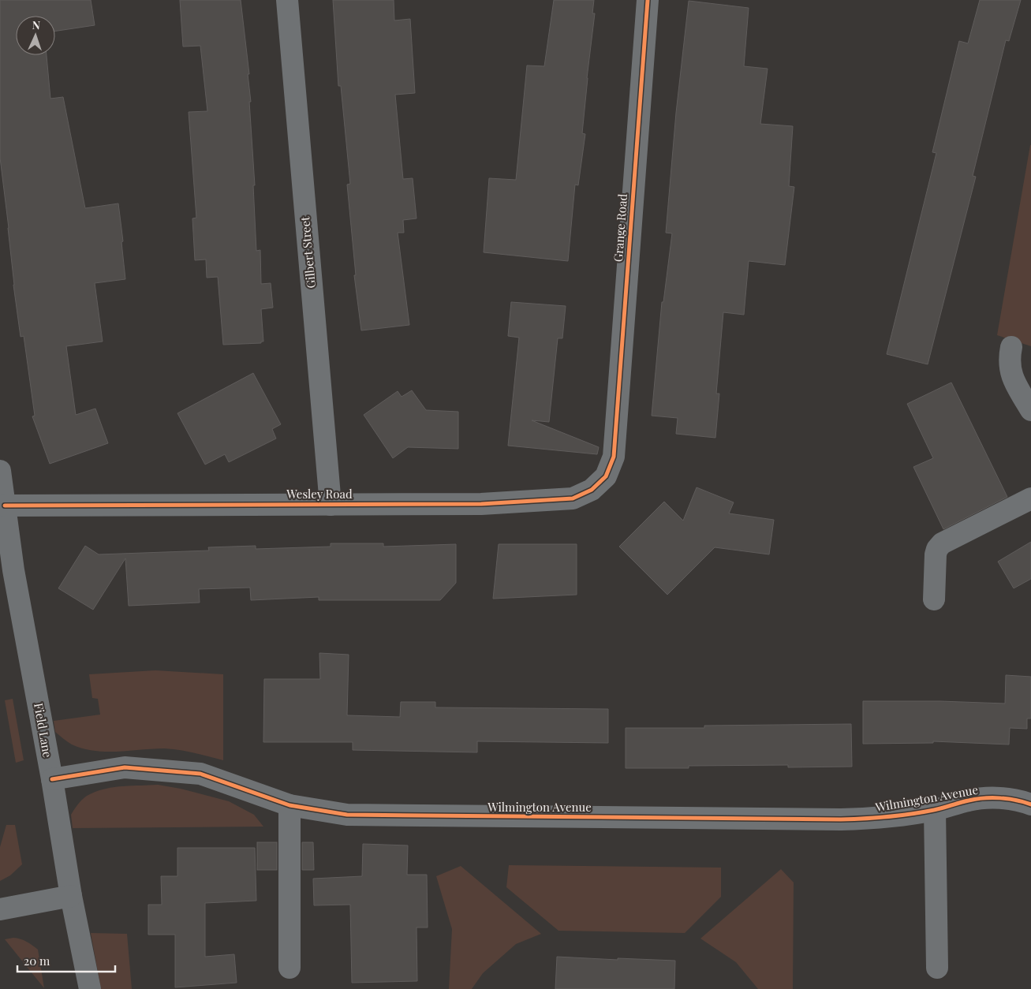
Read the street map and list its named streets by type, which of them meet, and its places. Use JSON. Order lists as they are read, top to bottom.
{
  "streets": {
    "street": [
      "Grange Road",
      "Gilbert Street",
      "Wesley Road",
      "Field Lane",
      "Wilmington Avenue"
    ]
  },
  "crossings": [
    ["Grange Road", "Wesley Road"],
    ["Gilbert Street", "Wesley Road"],
    ["Wesley Road", "Field Lane"],
    ["Field Lane", "Wilmington Avenue"]
  ],
  "scale_bar": "20 m",
  "north": "top"
}
